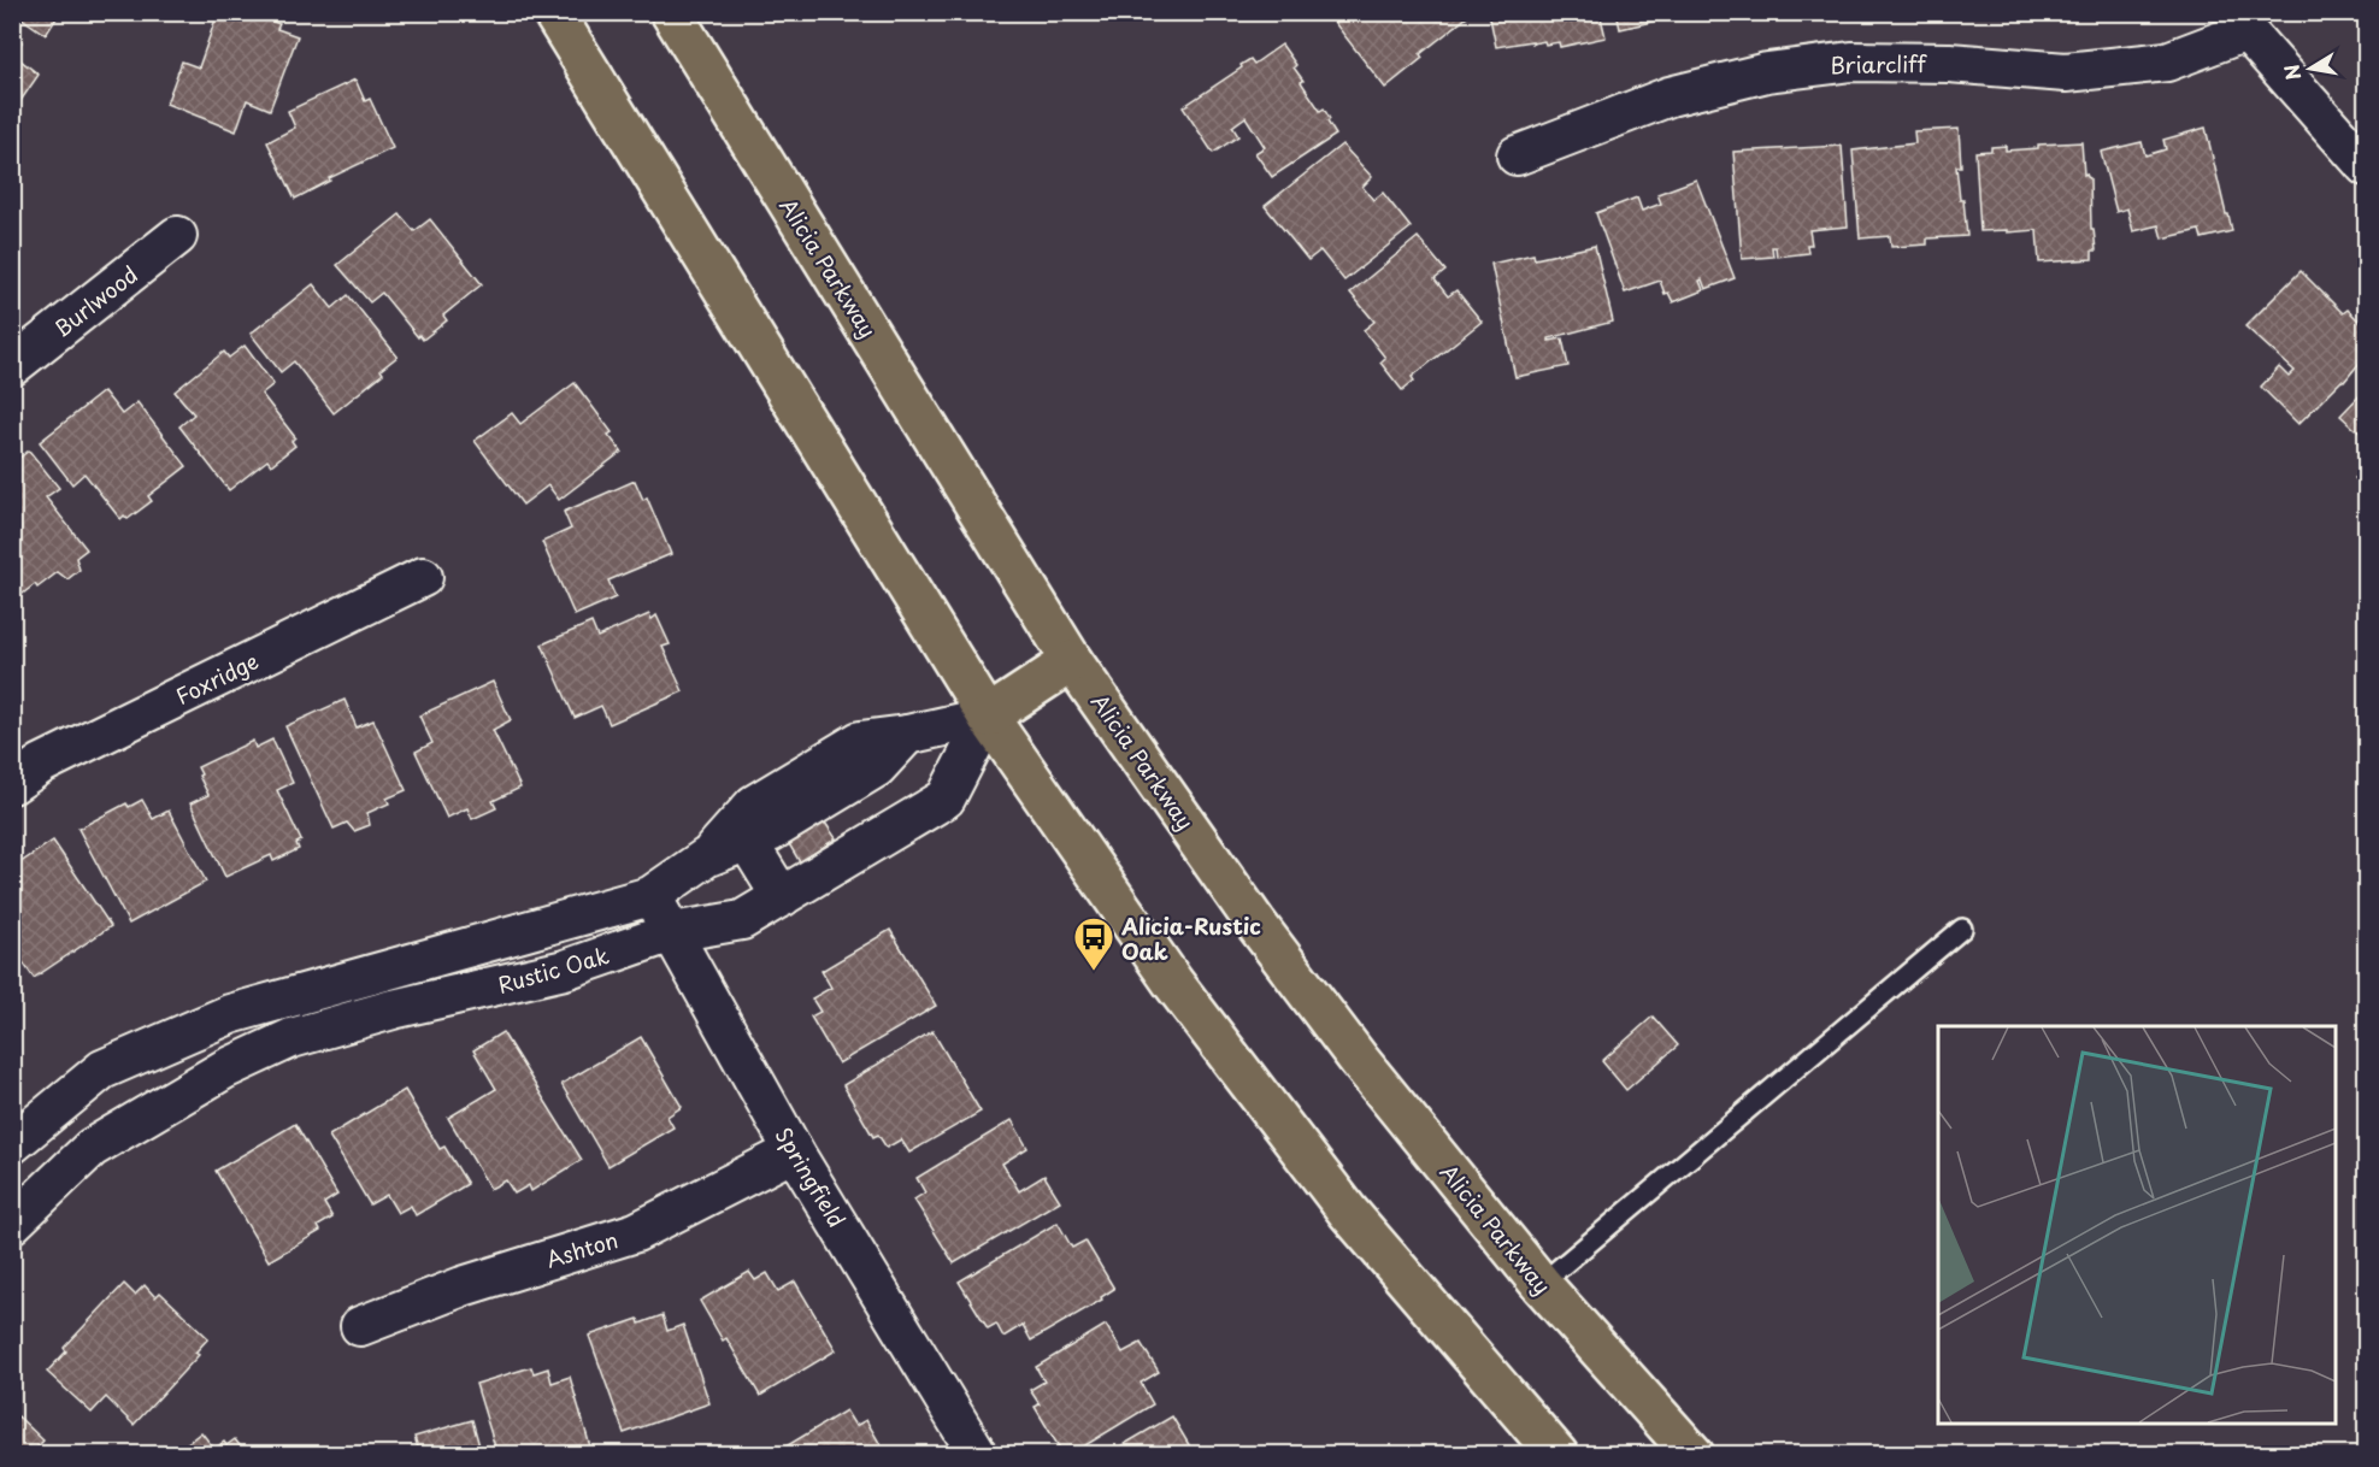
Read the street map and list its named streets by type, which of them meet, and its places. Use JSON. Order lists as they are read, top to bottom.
{
  "streets": {
    "main road": ["Alicia Parkway"],
    "street": [
      "Briarcliff",
      "Burlwood",
      "Foxridge",
      "Rustic Oak",
      "Springfield",
      "Ashton"
    ]
  },
  "crossings": [
    ["Rustic Oak", "Springfield"],
    ["Springfield", "Ashton"]
  ],
  "places": {
    "bus stop": ["Alicia-Rustic Oak"]
  },
  "north": "left"
}
